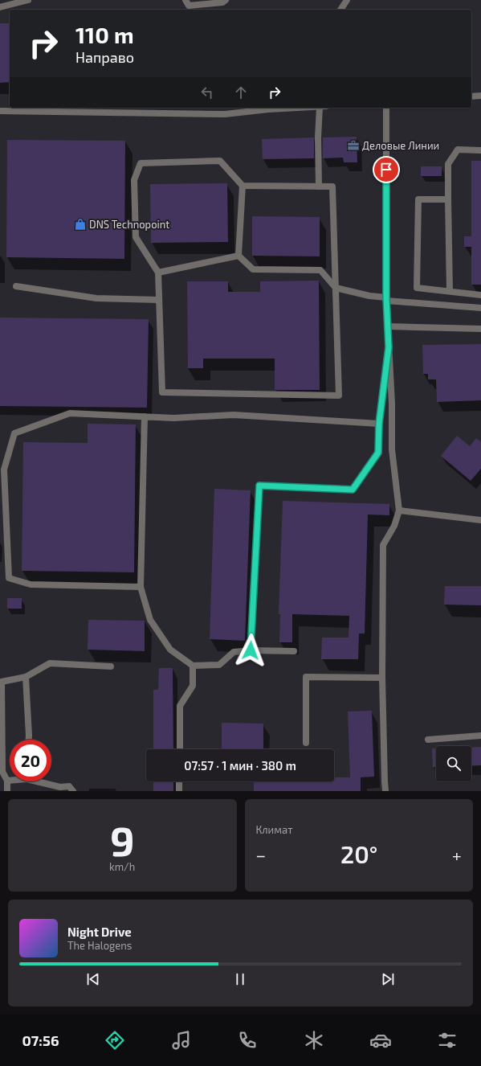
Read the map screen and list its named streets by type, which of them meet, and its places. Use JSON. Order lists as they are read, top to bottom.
{
  "places": {
    "office": ["Деловые Линии"],
    "shop": ["DNS Technopoint"]
  },
  "page": {
    "turn": ["110 m", "Направо"],
    "limit": "20",
    "trip": "07:57 · 1 мин · 380 m",
    "tile": [
      ["9", "km/h"],
      "Климат"
    ],
    "heat": ["−", "20°", "+"],
    "song": ["Night Drive", "The Halogens"],
    "tabs": "07:56"
  }
}
